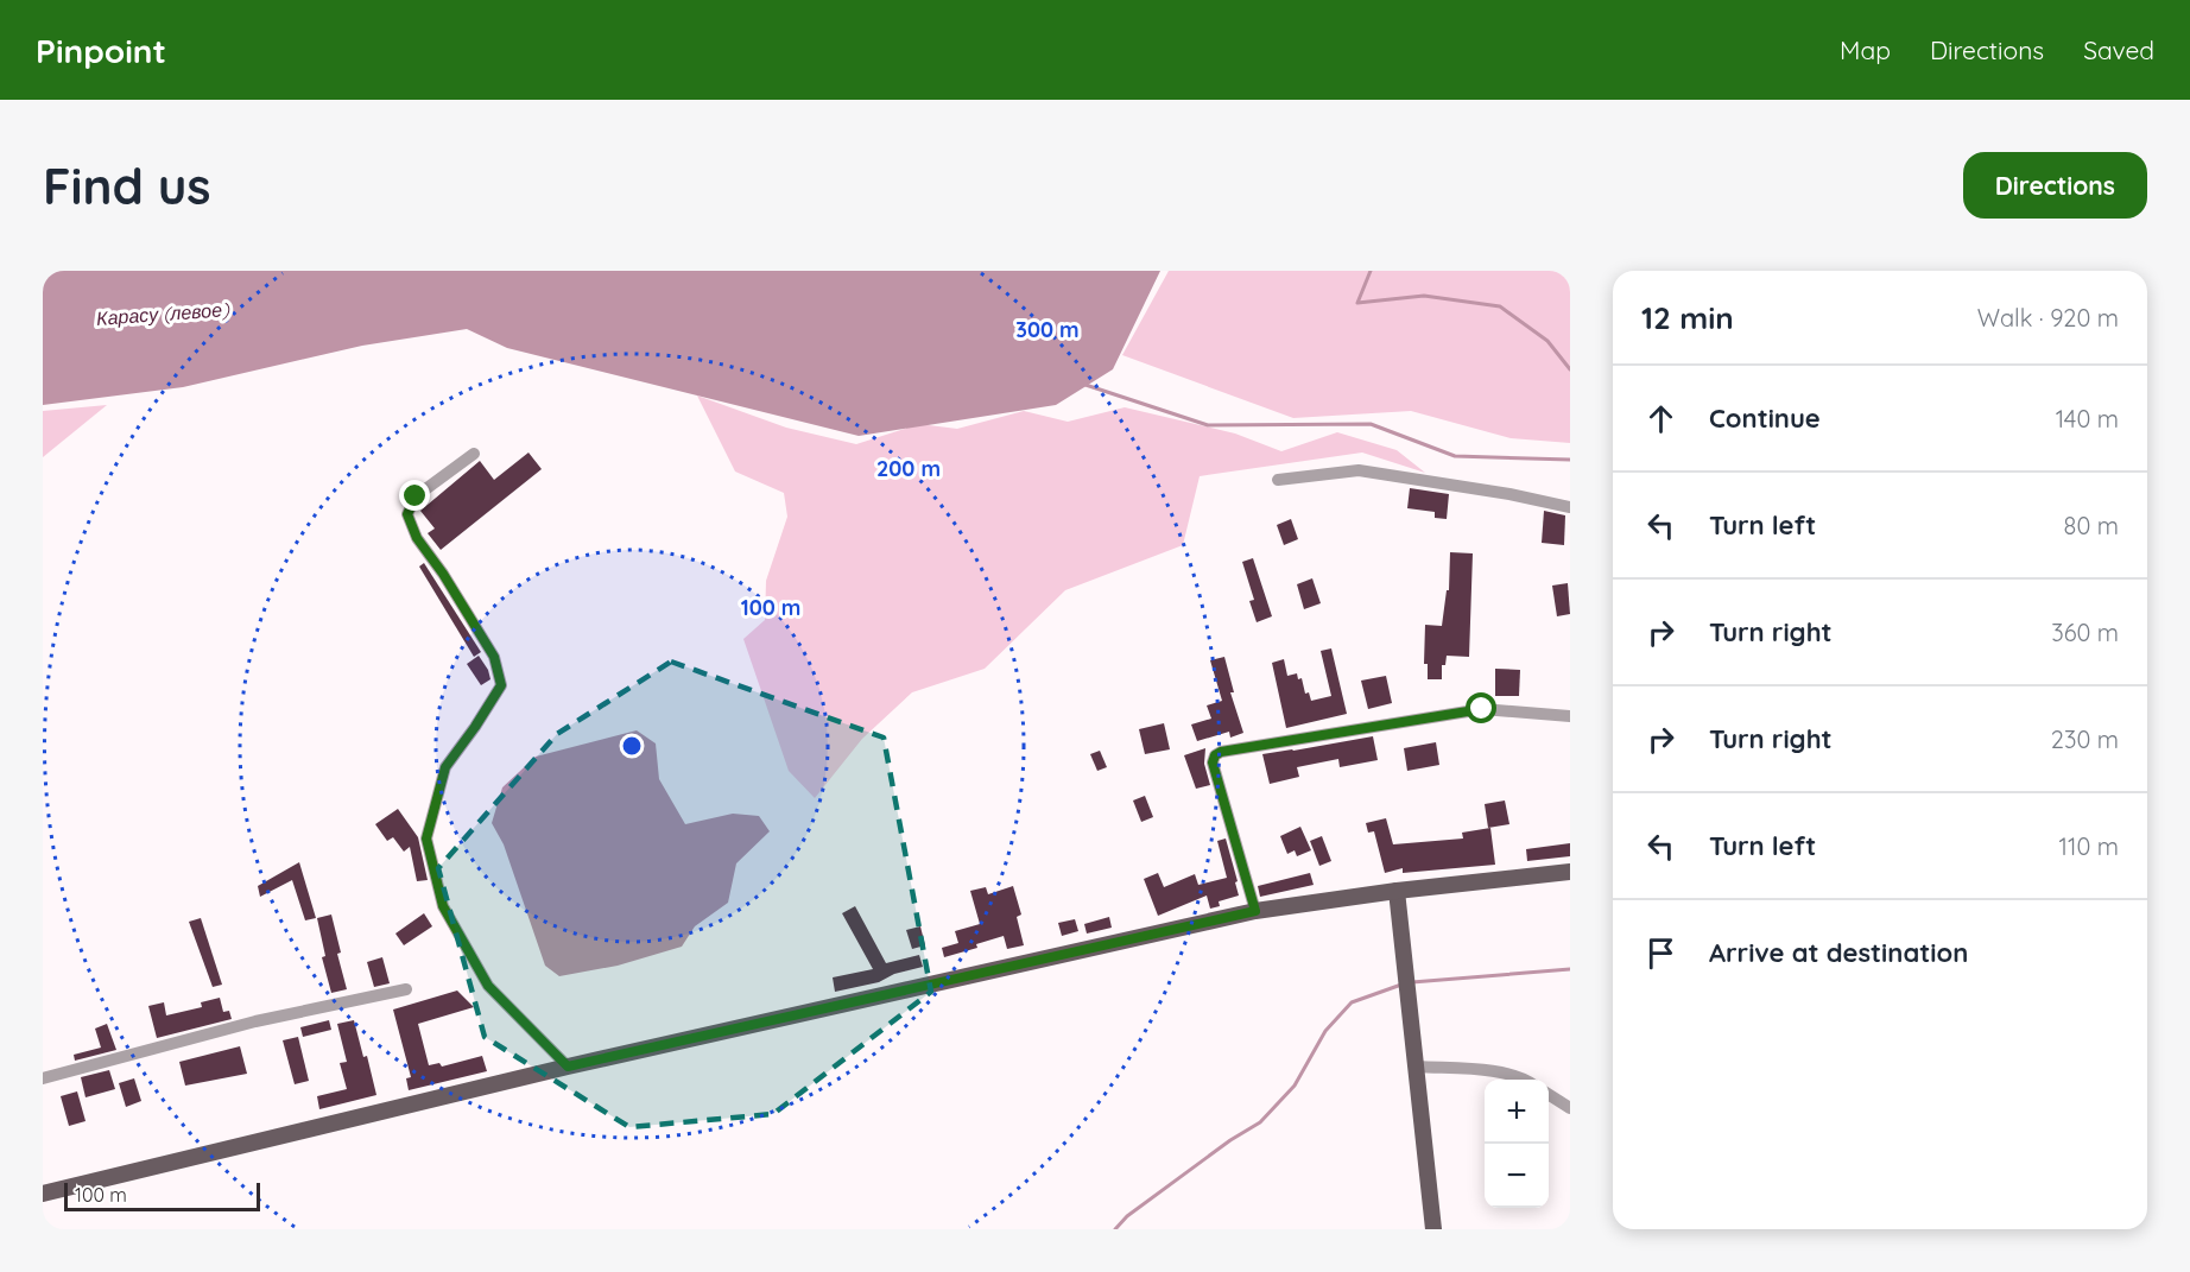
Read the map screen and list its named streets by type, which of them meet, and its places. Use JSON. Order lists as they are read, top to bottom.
{
  "water": ["Карасу (левое)"],
  "scale_bar": "100 m",
  "page": {
    "header": "Pinpoint",
    "nav": ["Map", "Directions", "Saved"],
    "buttons": "Directions",
    "title": "Find us",
    "heading": ["12 min", "Walk · 920 m"],
    "list": [
      ["Continue", "140 m"],
      ["Turn left", "80 m"],
      ["Turn right", "360 m"],
      ["Turn right", "230 m"],
      ["Turn left", "110 m"],
      "Arrive at destination"
    ],
    "map_buttons": ["+", "−"],
    "scale": "100 m"
  },
  "rings": ["300 m", "200 m", "100 m"]
}
